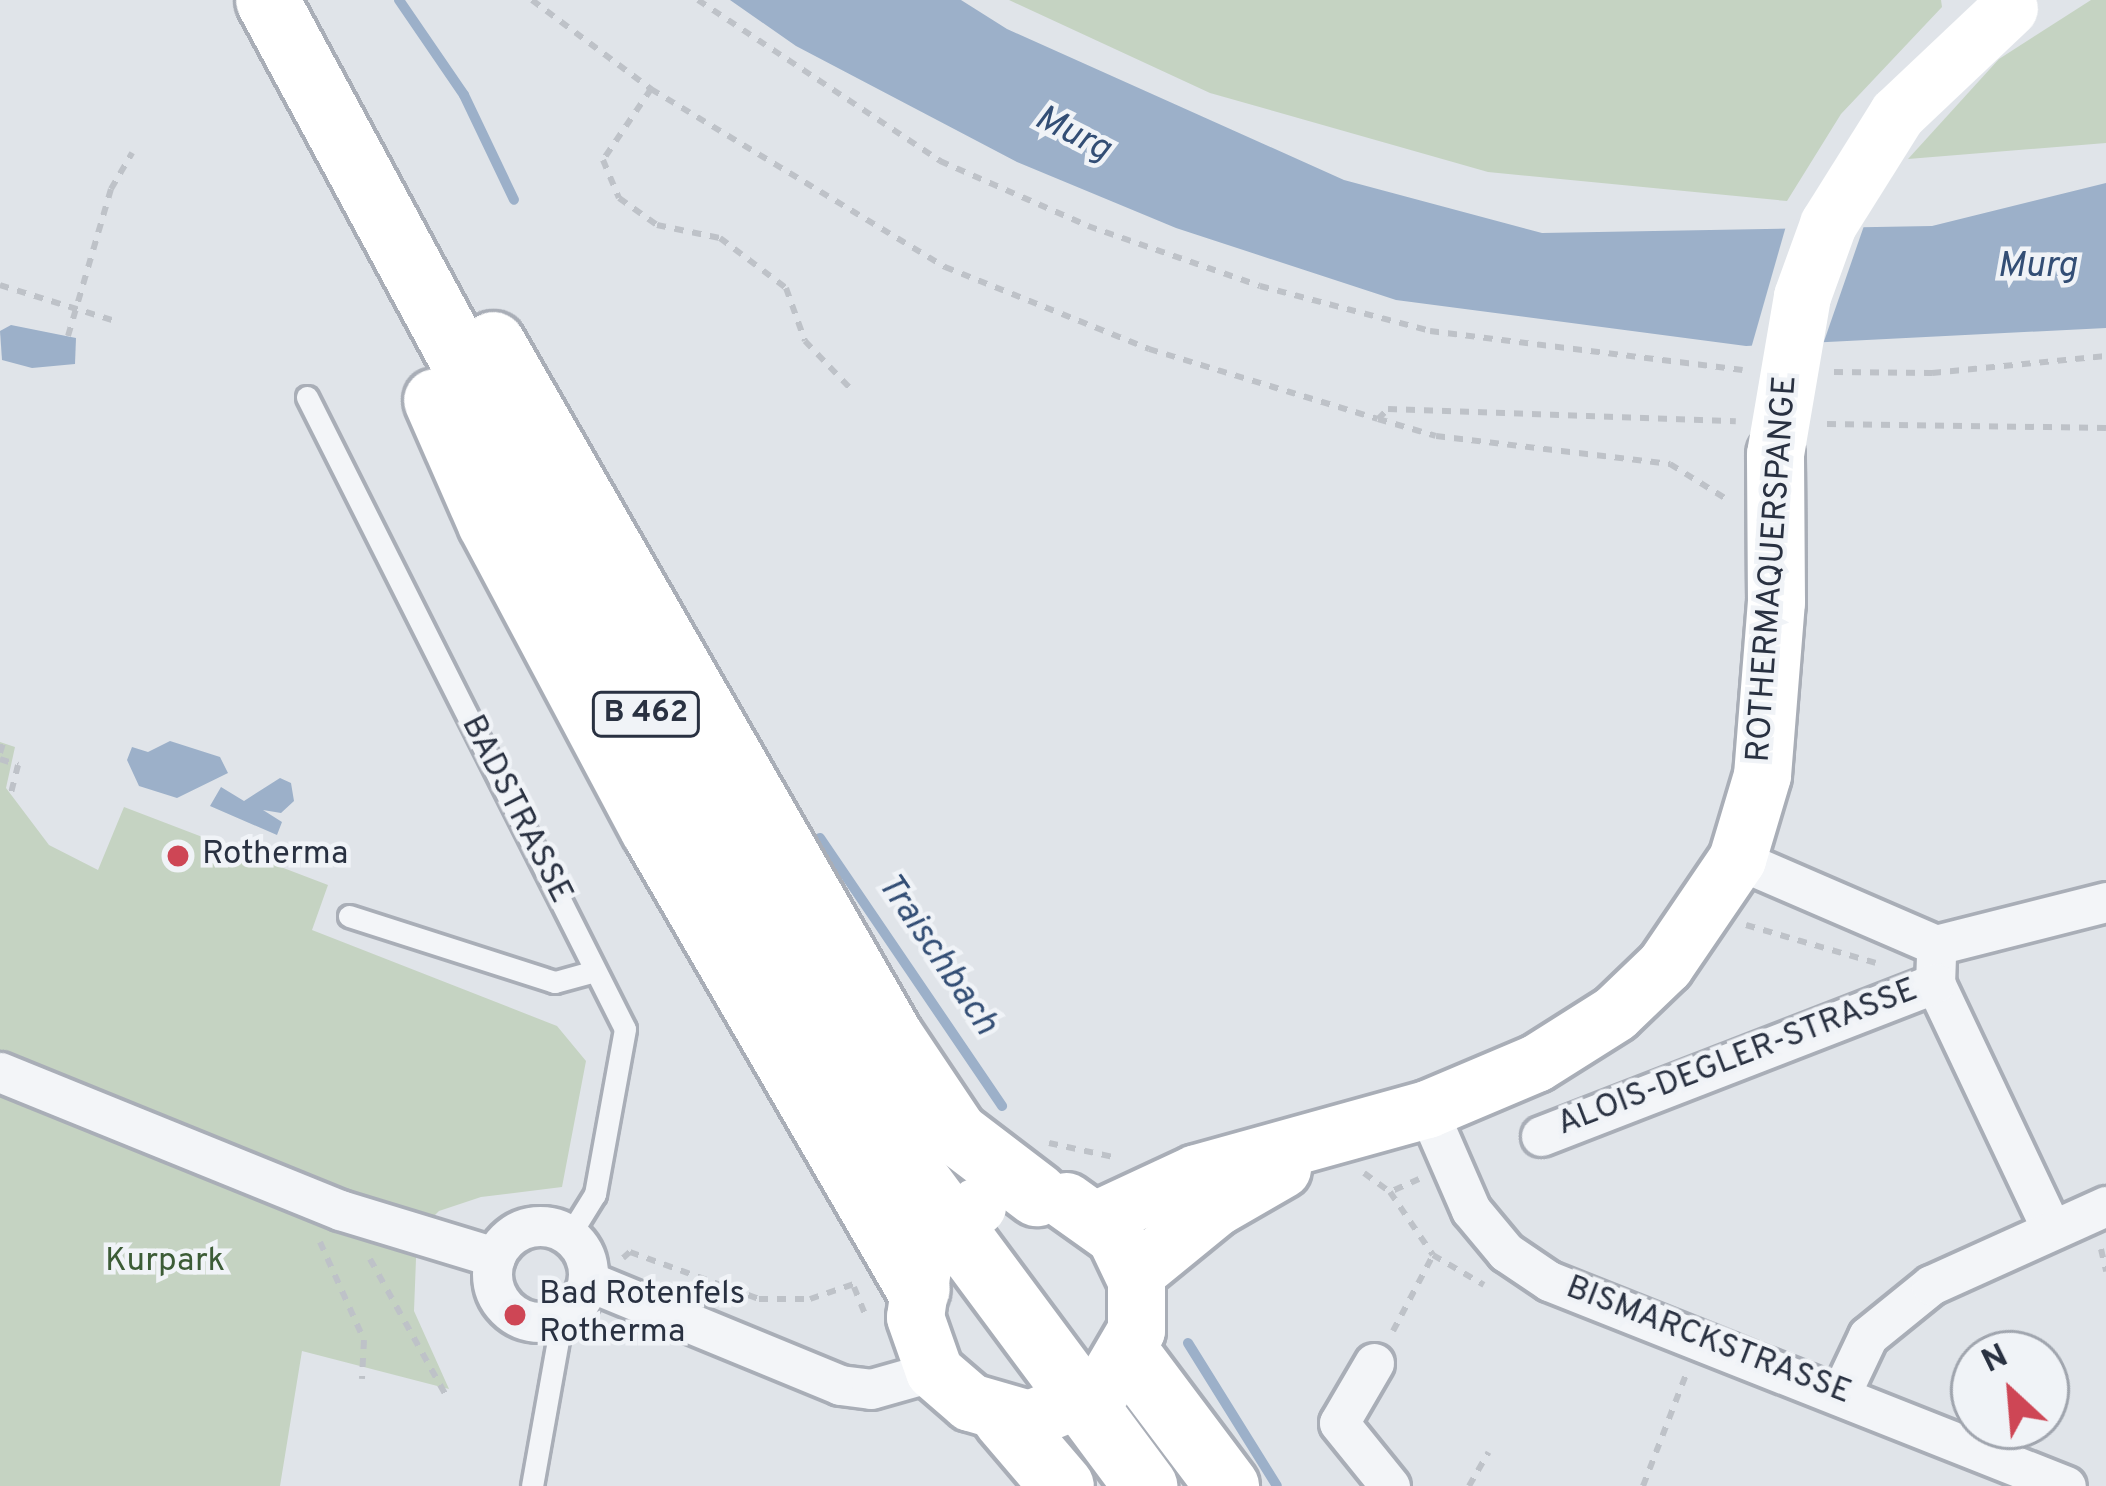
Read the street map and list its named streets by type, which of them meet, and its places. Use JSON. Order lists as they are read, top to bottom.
{
  "streets": {
    "main road": ["B 462"],
    "street": ["ROTHERMAQUERSPANGE", "ALOIS-DEGLER-STRASSE", "BISMARCKSTRASSE"],
    "lane": ["BADSTRASSE"]
  },
  "crossings": [
    ["ROTHERMAQUERSPANGE", "ALOIS-DEGLER-STRASSE"]
  ],
  "water": ["Murg", "Traischbach"],
  "parks": ["Kurpark"],
  "places": ["Rotherma", "Bad Rotenfels Rotherma"],
  "north": "top left"
}
